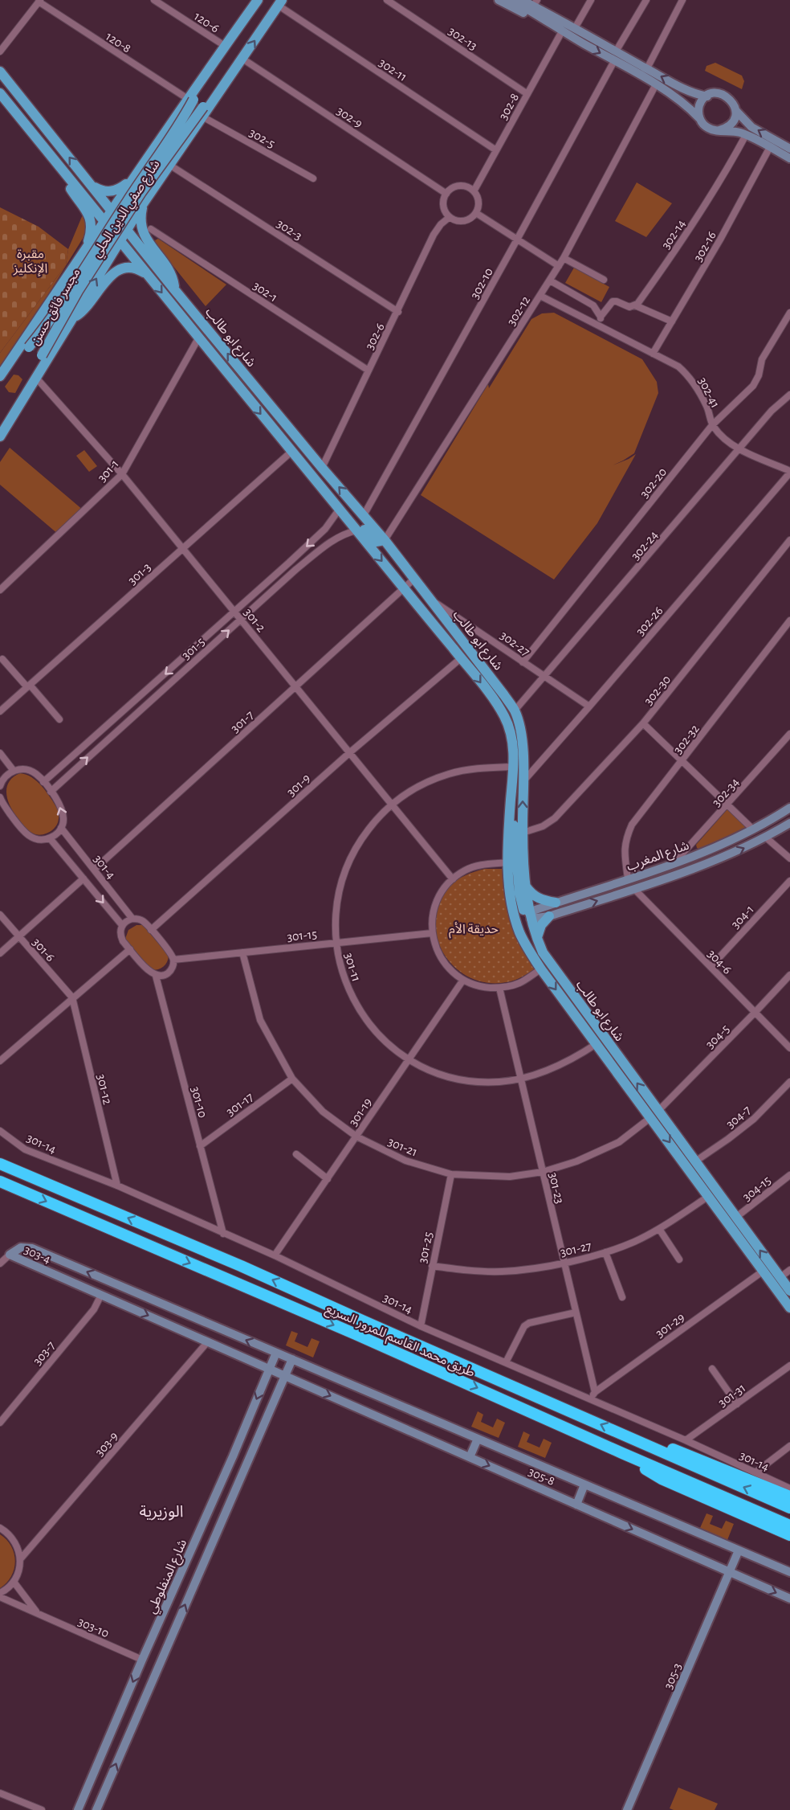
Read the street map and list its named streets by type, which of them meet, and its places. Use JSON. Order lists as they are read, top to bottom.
{
  "streets": {
    "highway": ["طريق محمد القاسم للمرور السريع"],
    "main road": ["شارع صفي الدين الحلي", "مجسر فائق حسن", "شارع ابو طالب"],
    "street": [
      "120-6",
      "302-13",
      "120-8",
      "302-11",
      "302-8",
      "302-9",
      "302-5",
      "302-3",
      "302-14",
      "302-16",
      "302-10",
      "302-1",
      "302-12",
      "302-6",
      "302-41",
      "301-1",
      "302-20",
      "302-24",
      "301-3",
      "301-2",
      "302-26",
      "302-27",
      "301-5",
      "302-30",
      "301-7",
      "302-32",
      "301-9",
      "302-34",
      "شارع المغرب",
      "301-4",
      "304-1",
      "301-15",
      "301-6",
      "304-6",
      "301-11",
      "304-5",
      "301-12",
      "301-10",
      "301-17",
      "301-19",
      "304-7",
      "301-14",
      "301-21",
      "301-23",
      "304-15",
      "301-25",
      "301-27",
      "303-4",
      "301-29",
      "303-7",
      "301-31",
      "303-9",
      "305-8",
      "شارع المنفلوطي",
      "303-10",
      "305-3"
    ]
  },
  "crossings": [
    ["120-6", "مجسر فائق حسن"],
    ["302-13", "302-8"],
    ["120-8", "شارع صفي الدين الحلي"],
    ["120-8", "مجسر فائق حسن"],
    ["302-11", "302-8"],
    ["302-8", "302-9"],
    ["302-8", "302-6"],
    ["302-9", "مجسر فائق حسن"],
    ["302-9", "302-6"],
    ["302-5", "شارع صفي الدين الحلي"],
    ["302-5", "مجسر فائق حسن"],
    ["شارع صفي الدين الحلي", "302-3"],
    ["شارع صفي الدين الحلي", "مجسر فائق حسن"],
    ["شارع صفي الدين الحلي", "شارع ابو طالب"],
    ["شارع صفي الدين الحلي", "301-2"],
    ["302-3", "302-6"],
    ["302-16", "302-41"],
    ["302-10", "شارع ابو طالب"],
    ["302-1", "302-6"],
    ["302-12", "شارع ابو طالب"],
    ["302-12", "302-41"],
    ["302-6", "شارع ابو طالب"],
    ["شارع ابو طالب", "301-1"],
    ["شارع ابو طالب", "302-24"],
    ["شارع ابو طالب", "301-3"],
    ["شارع ابو طالب", "302-26"],
    ["شارع ابو طالب", "302-27"],
    ["شارع ابو طالب", "301-5"],
    ["شارع ابو طالب", "302-30"],
    ["شارع ابو طالب", "301-7"],
    ["شارع ابو طالب", "301-9"],
    ["شارع ابو طالب", "شارع المغرب"],
    ["شارع ابو طالب", "301-11"],
    ["شارع ابو طالب", "304-5"],
    ["شارع ابو طالب", "304-7"],
    ["شارع ابو طالب", "301-21"],
    ["شارع ابو طالب", "304-15"],
    ["شارع ابو طالب", "301-27"],
    ["شارع ابو طالب", "301-29"],
    ["302-41", "302-20"],
    ["302-41", "302-24"],
    ["302-41", "302-26"],
    ["301-1", "301-2"],
    ["302-20", "302-27"],
    ["302-24", "302-27"],
    ["301-3", "301-2"],
    ["301-2", "301-5"],
    ["301-2", "301-7"],
    ["301-2", "301-9"],
    ["301-2", "301-11"],
    ["302-26", "302-27"],
    ["301-7", "301-4"],
    ["302-32", "شارع المغرب"],
    ["302-34", "شارع المغرب"],
    ["شارع المغرب", "304-6"],
    ["304-1", "304-6"],
    ["301-15", "301-11"],
    ["301-15", "301-21"],
    ["301-6", "301-12"],
    ["304-6", "304-5"],
    ["301-11", "301-19"],
    ["301-11", "301-23"],
    ["304-5", "301-21"],
    ["301-12", "301-14"],
    ["301-10", "301-17"],
    ["301-10", "301-14"],
    ["301-17", "301-21"],
    ["301-19", "301-14"],
    ["301-19", "301-21"],
    ["301-14", "301-25"],
    ["301-14", "301-29"],
    ["301-14", "301-31"],
    ["301-21", "301-23"],
    ["301-21", "301-25"],
    ["301-23", "301-27"],
    ["301-23", "301-29"],
    ["301-25", "301-27"],
    ["303-4", "303-7"],
    ["303-4", "303-9"],
    ["303-4", "305-8"],
    ["303-4", "شارع المنفلوطي"],
    ["305-8", "305-3"],
    ["شارع المنفلوطي", "303-10"]
  ],
  "districts": ["الوزيرية"],
  "parks": ["مقبرة الإنكليز", "حديقة الأم"]
}
